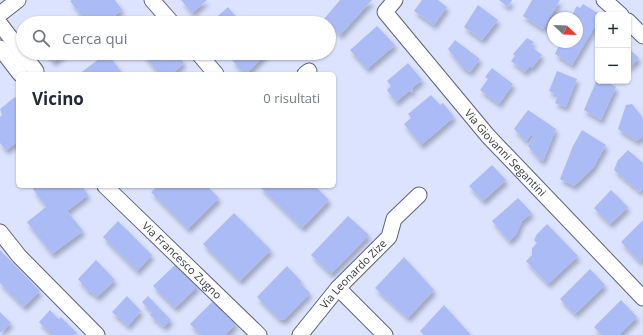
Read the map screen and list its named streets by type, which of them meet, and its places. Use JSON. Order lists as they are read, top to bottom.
{
  "streets": {
    "street": ["Via Giovanni Segantini", "Via Francesco Zugno", "Via Leonardo Zize"]
  },
  "north": "bottom right",
  "page": {
    "map_buttons": ["+", "−"],
    "search": "Cerca qui",
    "heading": ["Vicino", "0 risultati"]
  }
}
